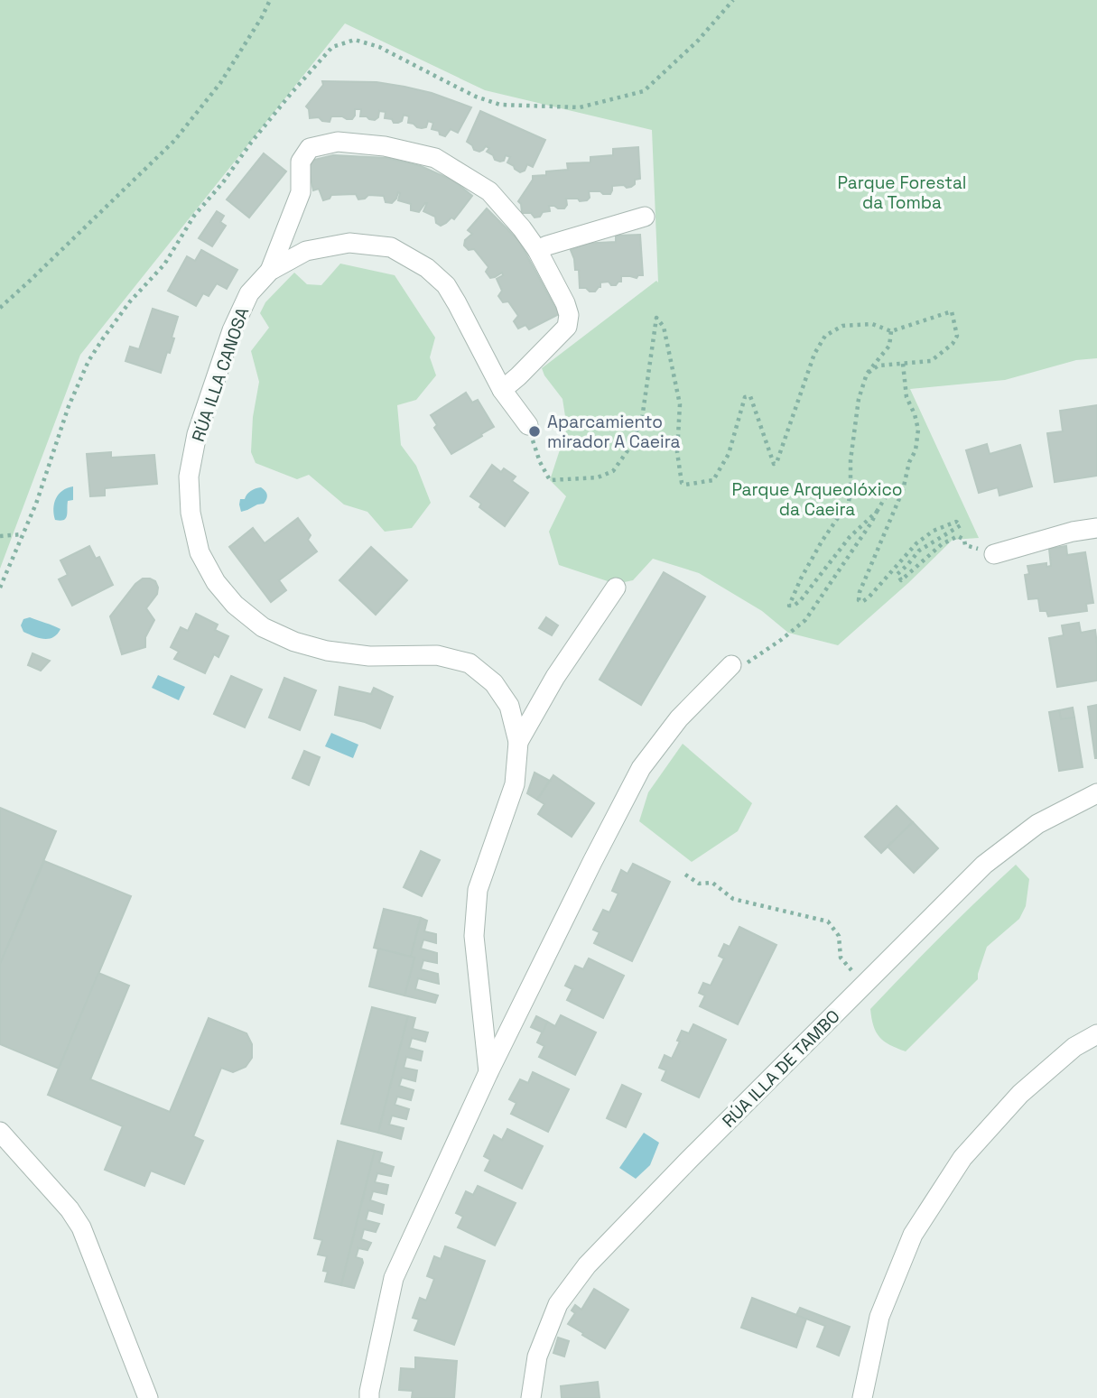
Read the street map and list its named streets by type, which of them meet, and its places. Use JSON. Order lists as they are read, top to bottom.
{
  "streets": {
    "street": ["RÚA ILLA CANOSA", "RÚA ILLA DE TAMBO"]
  },
  "parks": ["Parque Forestal da Tomba", "Parque Arqueolóxico da Caeira"],
  "places": ["Aparcamiento mirador A Caeira"]
}
